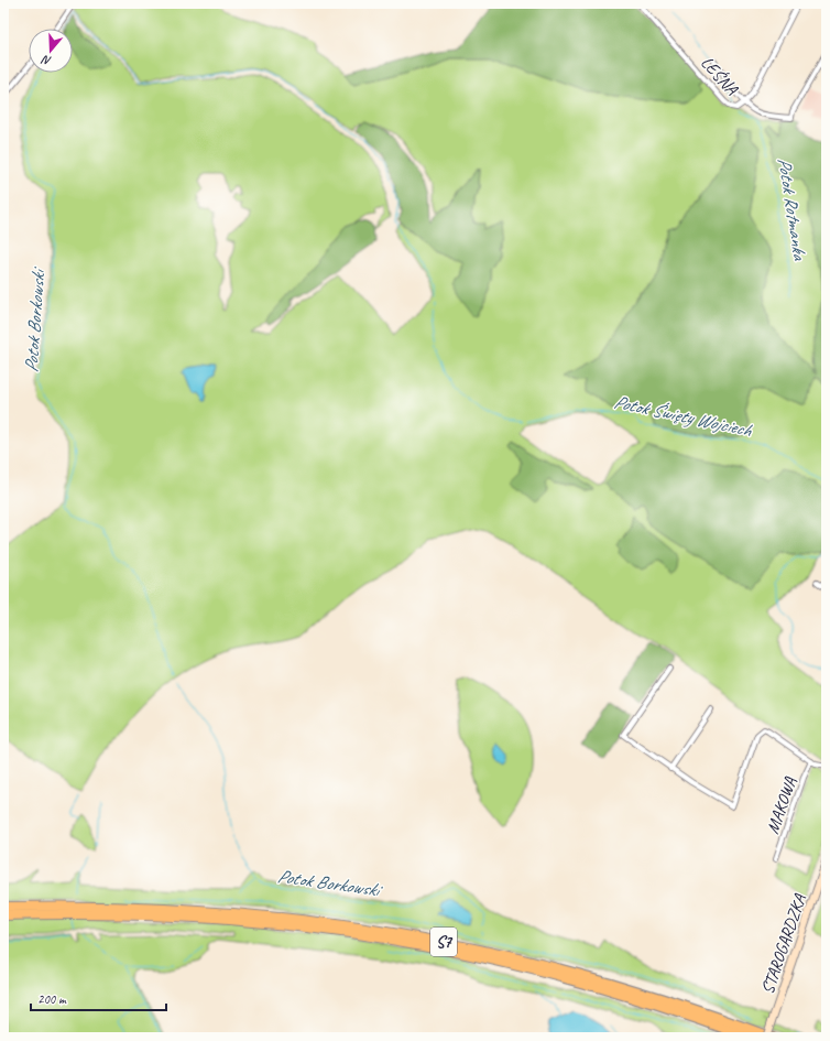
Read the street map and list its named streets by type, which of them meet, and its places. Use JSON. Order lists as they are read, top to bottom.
{
  "streets": {
    "highway": ["S7"],
    "main road": ["STAROGARDZKA"],
    "street": ["LEŚNA", "MAKOWA"]
  },
  "water": ["Potok Rotmanka", "Potok Borkowski", "Potok Święty Wojciech"],
  "scale_bar": "200 m",
  "north": "bottom"
}
